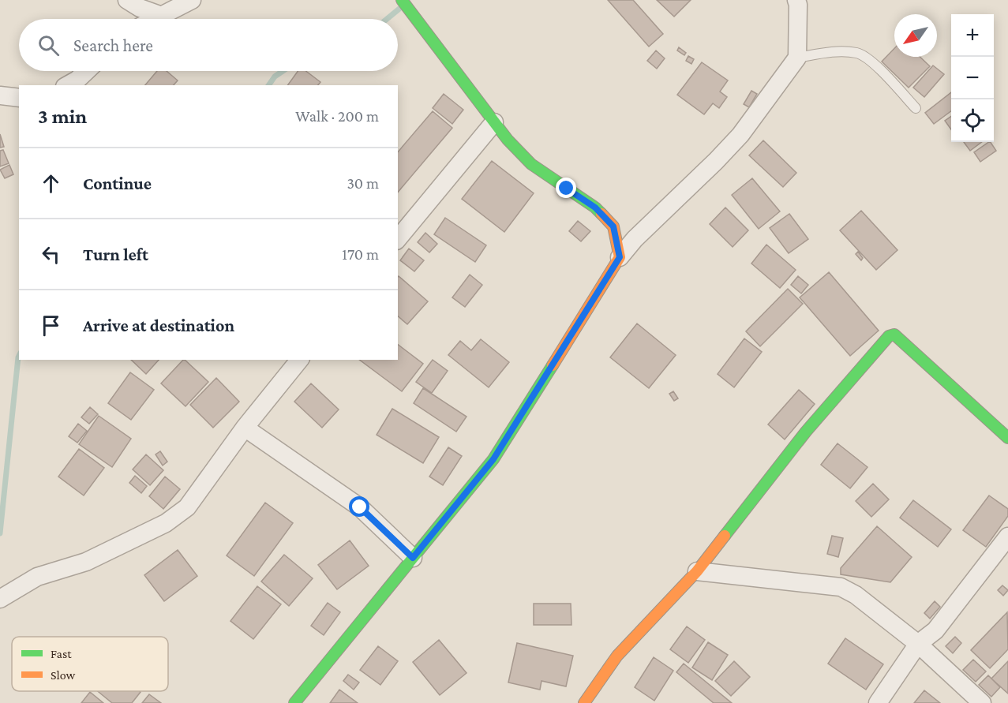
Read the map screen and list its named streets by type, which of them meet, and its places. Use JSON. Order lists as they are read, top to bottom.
{
  "legend": ["Fast", "Slow"],
  "north": "bottom left",
  "page": {
    "map_buttons": ["+", "−"],
    "search": "Search here",
    "heading": ["3 min", "Walk · 200 m"],
    "list": [
      ["Continue", "30 m"],
      ["Turn left", "170 m"],
      "Arrive at destination"
    ]
  }
}
